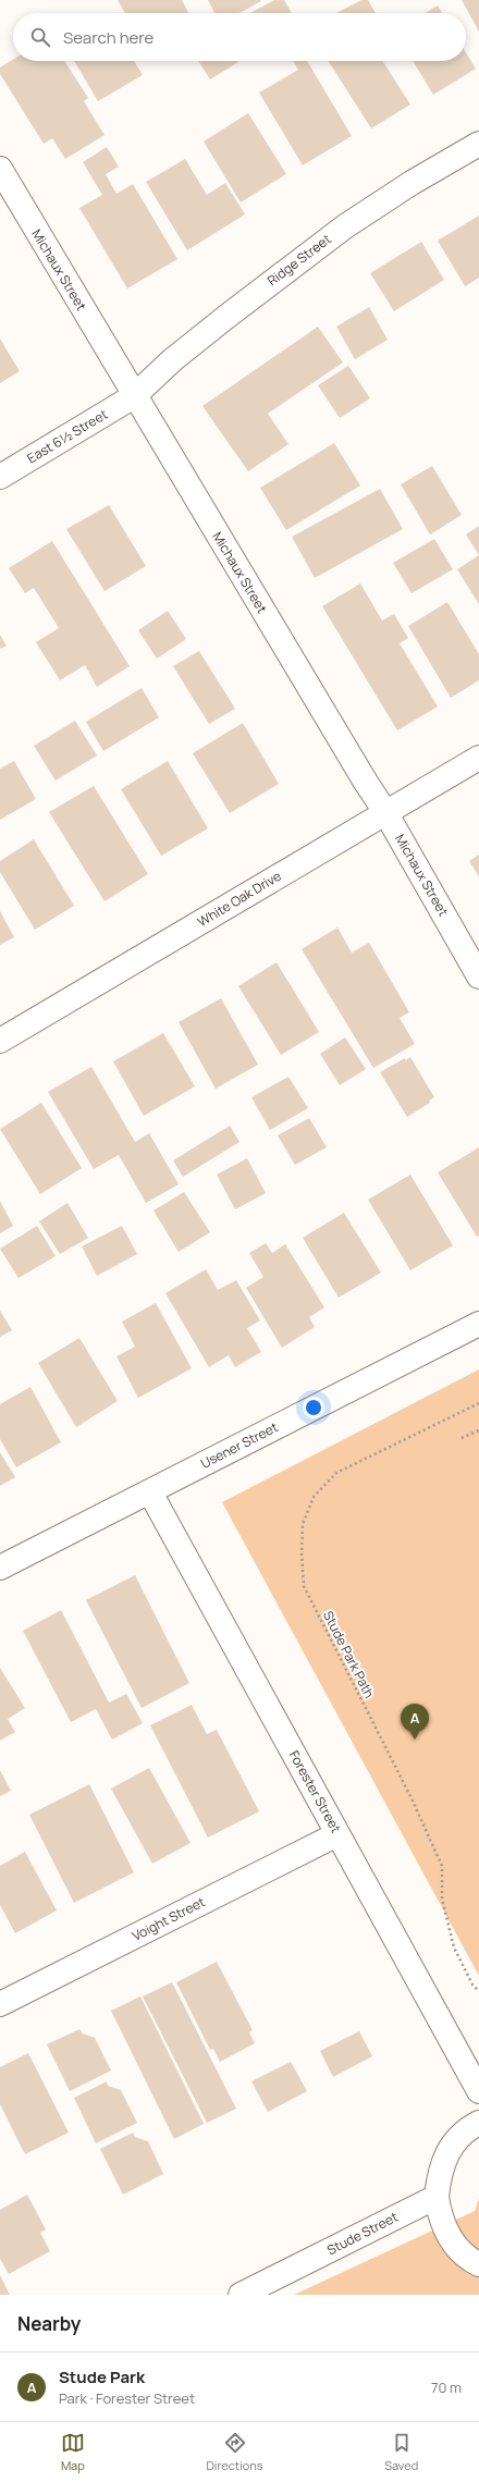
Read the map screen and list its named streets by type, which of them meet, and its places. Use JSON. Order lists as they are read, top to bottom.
{
  "streets": {
    "street": [
      "Ridge Street",
      "Michaux Street",
      "East 6½ Street",
      "White Oak Drive",
      "Usener Street",
      "Forester Street",
      "Voight Street",
      "Stude Street"
    ],
    "path": ["Stude Park Path"]
  },
  "crossings": [
    ["Ridge Street", "Michaux Street"],
    ["Ridge Street", "East 6½ Street"],
    ["Michaux Street", "East 6½ Street"],
    ["Michaux Street", "White Oak Drive"],
    ["Usener Street", "Forester Street"],
    ["Forester Street", "Voight Street"]
  ],
  "page": {
    "search": "Search here",
    "pins": "A",
    "heading": "Nearby",
    "list": [
      {
        "mark": "A",
        "name": "Stude Park",
        "note": "Park · Forester Street",
        "value": "70 m"
      }
    ],
    "nav": ["Map", "Directions", "Saved"]
  }
}
